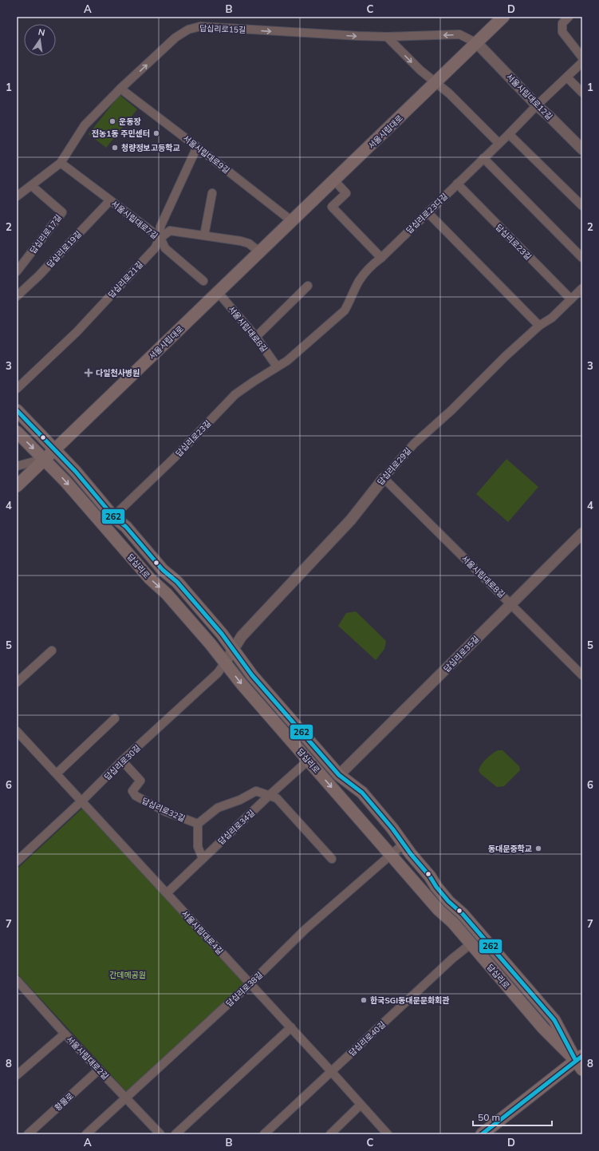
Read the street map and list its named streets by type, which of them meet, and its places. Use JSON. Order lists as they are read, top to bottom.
{
  "streets": {
    "main road": ["서울시립대로", "답십리로"],
    "street": [
      "답십리로15길",
      "서울시립대로12길",
      "서울시립대로9길",
      "답십리로23다길",
      "서울시립대로7길",
      "답십리로17길",
      "답십리로23길",
      "답십리로19길",
      "답십리로21길",
      "서울시립대로8길",
      "답십리로29길",
      "답십리로35길",
      "답십리로30길",
      "답십리로32길",
      "답십리로34길",
      "서울시립대로4길",
      "답십리로38길",
      "답십리로40길",
      "서울시립대로2길",
      "황물로"
    ]
  },
  "crossings": [
    ["답십리로15길", "서울시립대로12길"],
    ["답십리로15길", "서울시립대로"],
    ["답십리로15길", "서울시립대로9길"],
    ["답십리로15길", "서울시립대로7길"],
    ["답십리로15길", "답십리로17길"],
    ["서울시립대로12길", "서울시립대로"],
    ["서울시립대로12길", "답십리로23다길"],
    ["서울시립대로", "서울시립대로9길"],
    ["서울시립대로", "서울시립대로8길"],
    ["서울시립대로", "답십리로"],
    ["서울시립대로9길", "답십리로21길"],
    ["답십리로23다길", "답십리로23길"],
    ["답십리로23다길", "서울시립대로8길"],
    ["서울시립대로7길", "답십리로19길"],
    ["서울시립대로7길", "답십리로21길"],
    ["답십리로23길", "서울시립대로8길"],
    ["답십리로23길", "답십리로29길"],
    ["답십리로23길", "답십리로"],
    ["서울시립대로8길", "답십리로29길"],
    ["서울시립대로8길", "답십리로35길"],
    ["답십리로29길", "답십리로"],
    ["답십리로29길", "답십리로30길"],
    ["답십리로", "답십리로35길"],
    ["답십리로", "답십리로30길"],
    ["답십리로", "답십리로34길"],
    ["답십리로", "답십리로38길"],
    ["답십리로", "답십리로40길"],
    ["답십리로30길", "답십리로32길"],
    ["답십리로30길", "서울시립대로4길"],
    ["답십리로32길", "답십리로34길"],
    ["답십리로34길", "서울시립대로4길"],
    ["서울시립대로4길", "답십리로38길"],
    ["서울시립대로4길", "답십리로40길"],
    ["답십리로38길", "서울시립대로2길"],
    ["서울시립대로2길", "황물로"]
  ],
  "parks": ["간데메공원"],
  "places": {
    "other": [
      "운동장",
      "전농1동 주민센터",
      "청량정보고등학교",
      "동대문중학교",
      "한국SGI동대문문화회관"
    ],
    "health": ["다일천사병원"]
  },
  "lines": ["transit line 262"],
  "scale_bar": "50 m",
  "north": "top",
  "grid": {
    "columns": [
      "A",
      "B",
      "C",
      "D"
    ],
    "rows": [
      "1",
      "2",
      "3",
      "4",
      "5",
      "6",
      "7",
      "8"
    ]
  }
}
